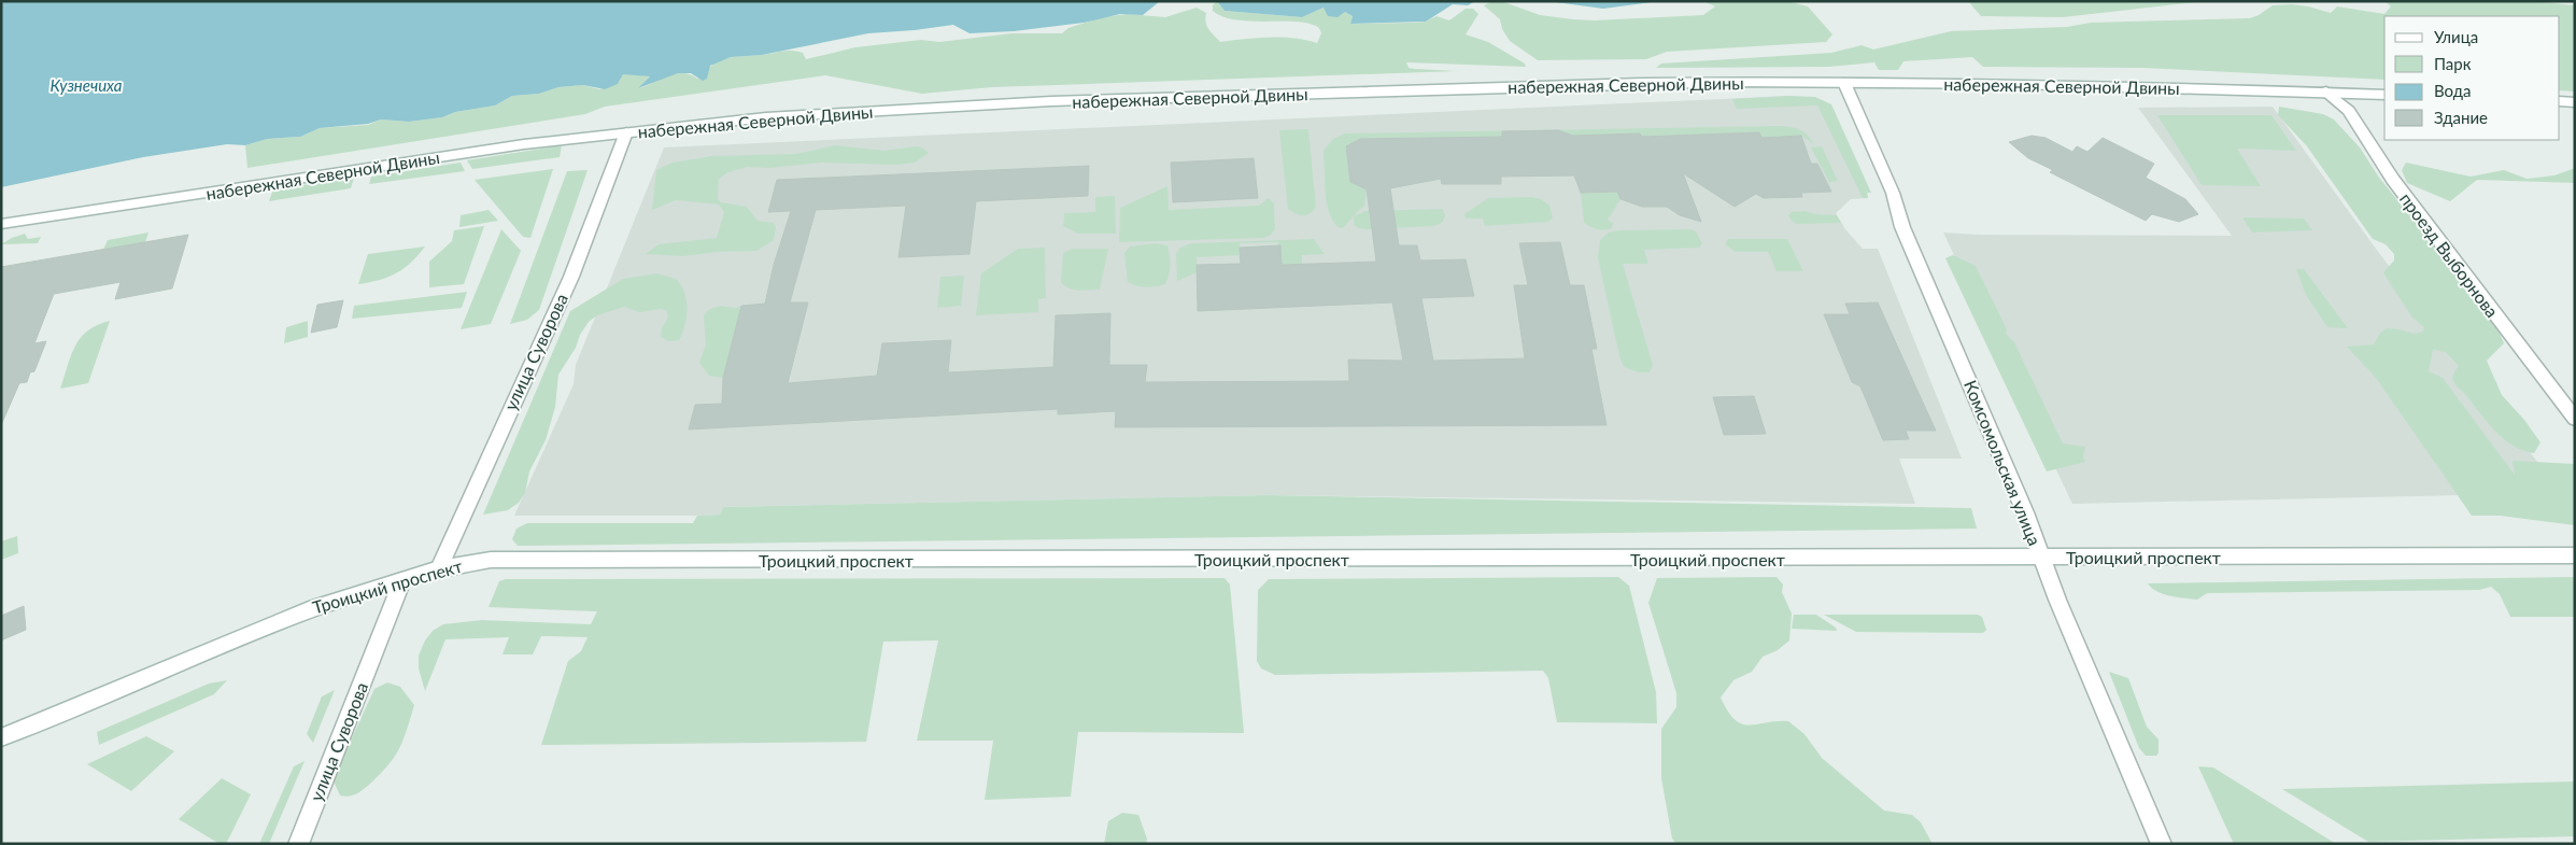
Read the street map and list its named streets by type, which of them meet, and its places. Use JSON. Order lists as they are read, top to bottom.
{
  "streets": {
    "street": [
      "набережная Северной Двины",
      "проезд Выборнова",
      "улица Суворова",
      "Комсомольская улица",
      "Троицкий проспект"
    ]
  },
  "crossings": [
    ["набережная Северной Двины", "проезд Выборнова"],
    ["набережная Северной Двины", "улица Суворова"],
    ["набережная Северной Двины", "Комсомольская улица"],
    ["улица Суворова", "Троицкий проспект"],
    ["Комсомольская улица", "Троицкий проспект"]
  ],
  "water": ["Кузнечиха"],
  "legend": [
    "Улица",
    "Парк",
    "Вода",
    "Здание"
  ]
}
